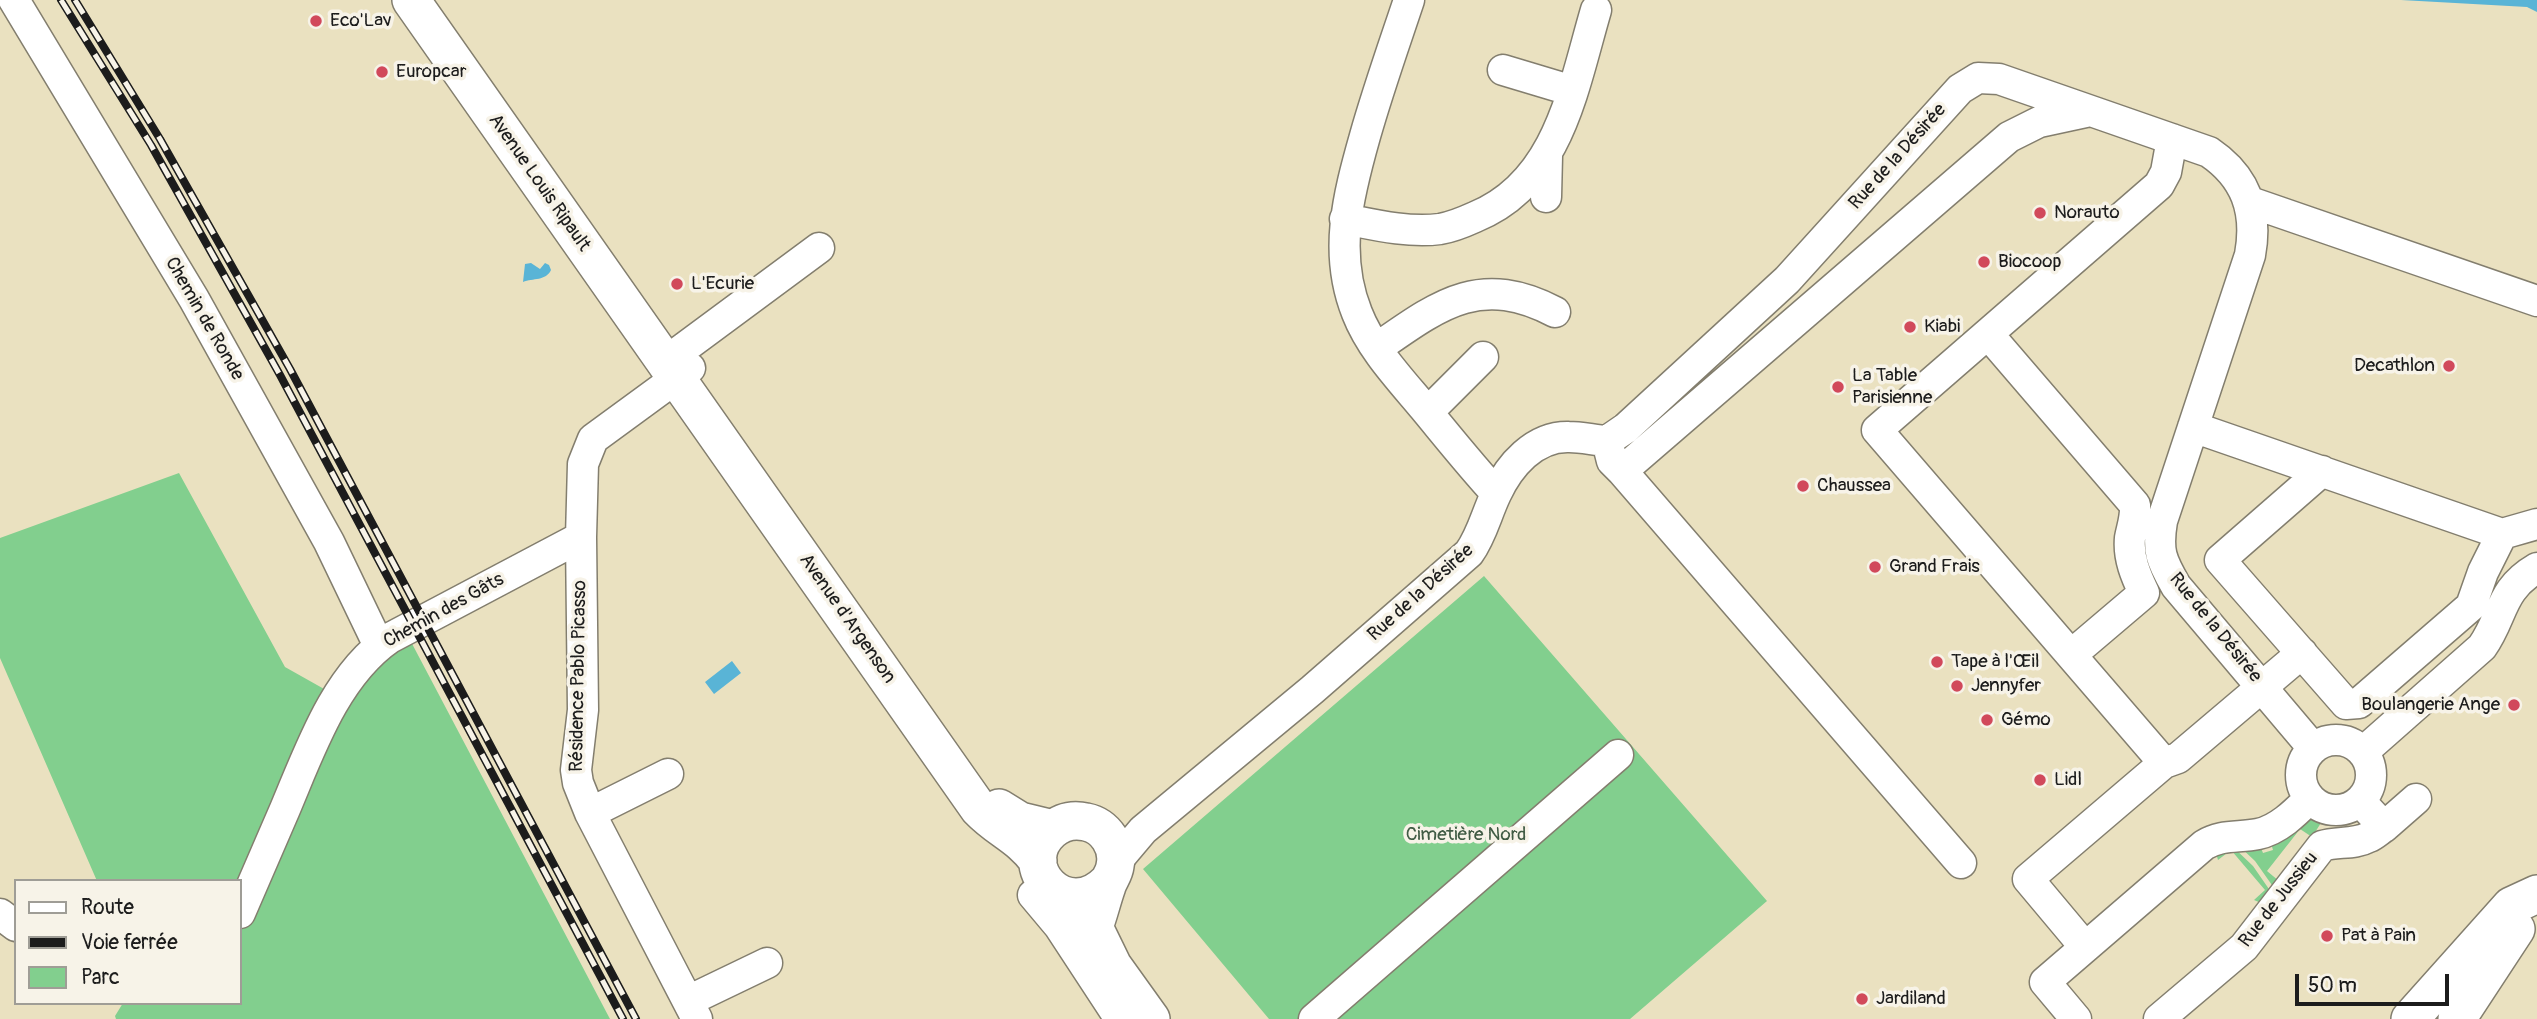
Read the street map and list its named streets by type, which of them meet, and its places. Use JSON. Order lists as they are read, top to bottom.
{
  "streets": {
    "main road": ["Avenue Louis Ripault", "Avenue d'Argenson"],
    "street": [
      "Rue de la Désirée",
      "Chemin de Ronde",
      "Chemin des Gâts",
      "Résidence Pablo Picasso",
      "Rue de Jussieu"
    ]
  },
  "crossings": [
    ["Rue de la Désirée", "Avenue d'Argenson"],
    ["Avenue Louis Ripault", "Avenue d'Argenson"],
    ["Chemin de Ronde", "Chemin des Gâts"],
    ["Chemin des Gâts", "Résidence Pablo Picasso"]
  ],
  "parks": ["Cimetière Nord"],
  "places": [
    "Eco'Lav",
    "Europcar",
    "Norauto",
    "Biocoop",
    "L'Ecurie",
    "Kiabi",
    "Decathlon",
    "La Table Parisienne",
    "Chaussea",
    "Grand Frais",
    "Tape à l'Œil",
    "Jennyfer",
    "Boulangerie Ange",
    "Gémo",
    "Lidl",
    "Pat à Pain",
    "Jardiland"
  ],
  "legend": ["Route", "Voie ferrée", "Parc"],
  "scale_bar": "50 m"
}
